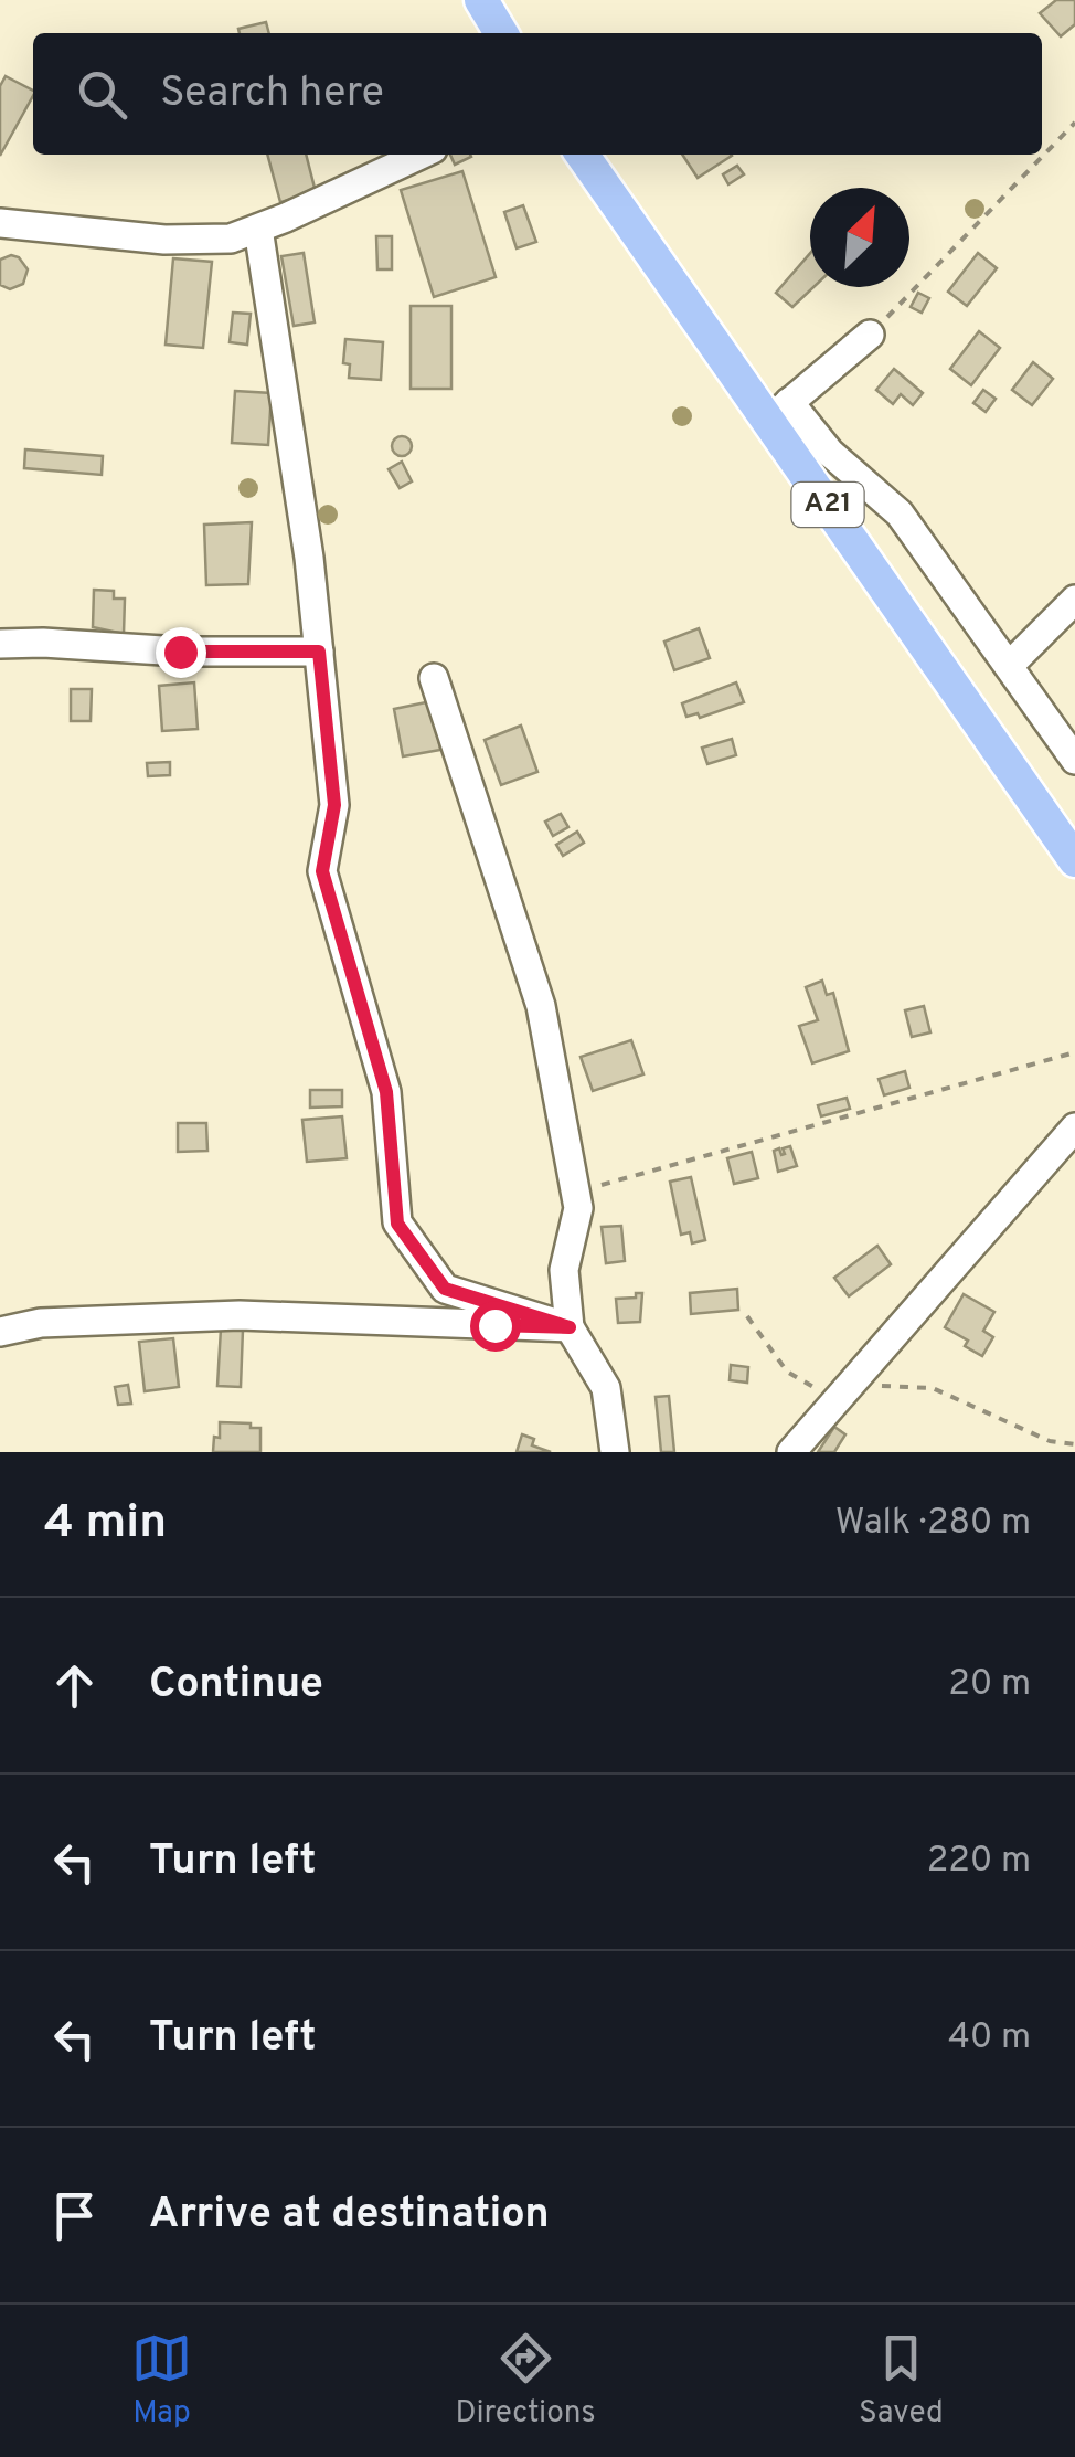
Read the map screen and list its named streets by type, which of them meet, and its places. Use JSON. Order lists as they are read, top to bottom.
{
  "streets": {
    "main road": ["A21"]
  },
  "north": "top right",
  "page": {
    "search": "Search here",
    "heading": ["4 min", "Walk · 280 m"],
    "list": [
      ["Continue", "20 m"],
      ["Turn left", "220 m"],
      ["Turn left", "40 m"],
      "Arrive at destination"
    ],
    "nav": ["Map", "Directions", "Saved"]
  }
}
